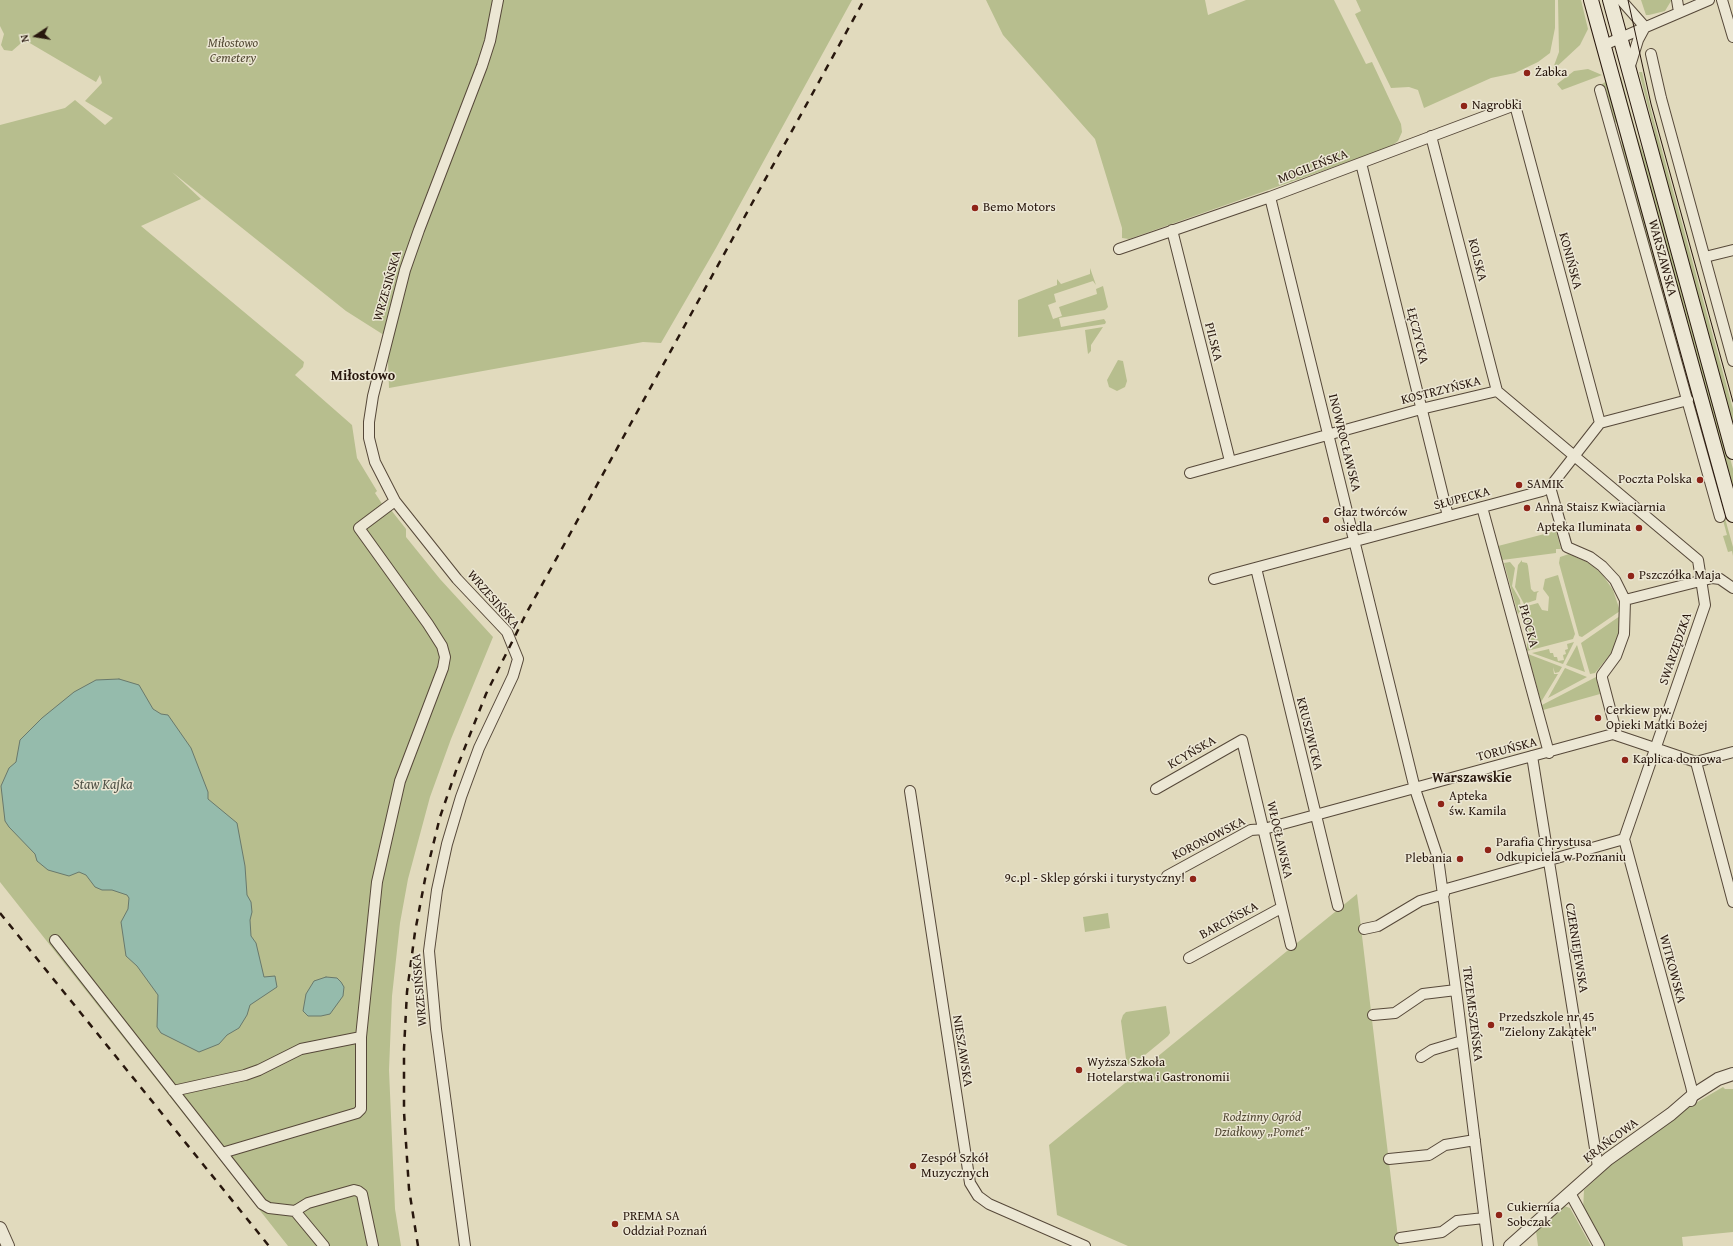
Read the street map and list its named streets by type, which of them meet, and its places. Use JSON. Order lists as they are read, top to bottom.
{
  "streets": {
    "main road": ["WARSZAWSKA"],
    "street": [
      "MOGILEŃSKA",
      "KOLSKA",
      "KONIŃSKA",
      "WRZESIŃSKA",
      "ŁĘCZYCKA",
      "PILSKA",
      "KOSTRZYŃSKA",
      "INOWROCŁAWSKA",
      "SŁUPECKA",
      "PŁOCKA",
      "SWARZĘDZKA",
      "KRUSZWICKA",
      "TORUŃSKA",
      "KCYŃSKA",
      "KORONOWSKA",
      "WŁOCŁAWSKA",
      "BARCIŃSKA",
      "CZERNIEJEWSKA",
      "WITKOWSKA",
      "TRZEMESZEŃSKA",
      "NIESZAWSKA",
      "KRAŃCOWA"
    ]
  },
  "crossings": [
    ["MOGILEŃSKA", "KOLSKA"],
    ["MOGILEŃSKA", "KONIŃSKA"],
    ["MOGILEŃSKA", "ŁĘCZYCKA"],
    ["MOGILEŃSKA", "PILSKA"],
    ["MOGILEŃSKA", "INOWROCŁAWSKA"],
    ["KOLSKA", "KOSTRZYŃSKA"],
    ["ŁĘCZYCKA", "KOSTRZYŃSKA"],
    ["ŁĘCZYCKA", "SŁUPECKA"],
    ["PILSKA", "KOSTRZYŃSKA"],
    ["KOSTRZYŃSKA", "INOWROCŁAWSKA"],
    ["KOSTRZYŃSKA", "SWARZĘDZKA"],
    ["INOWROCŁAWSKA", "SŁUPECKA"],
    ["INOWROCŁAWSKA", "TORUŃSKA"],
    ["INOWROCŁAWSKA", "TRZEMESZEŃSKA"],
    ["SŁUPECKA", "PŁOCKA"],
    ["SŁUPECKA", "KRUSZWICKA"],
    ["PŁOCKA", "TORUŃSKA"],
    ["SWARZĘDZKA", "WITKOWSKA"],
    ["KRUSZWICKA", "TORUŃSKA"],
    ["TORUŃSKA", "KORONOWSKA"],
    ["TORUŃSKA", "WŁOCŁAWSKA"],
    ["TORUŃSKA", "CZERNIEJEWSKA"],
    ["TORUŃSKA", "TRZEMESZEŃSKA"],
    ["KCYŃSKA", "WŁOCŁAWSKA"],
    ["KORONOWSKA", "WŁOCŁAWSKA"],
    ["WŁOCŁAWSKA", "BARCIŃSKA"],
    ["CZERNIEJEWSKA", "KRAŃCOWA"],
    ["WITKOWSKA", "KRAŃCOWA"]
  ],
  "districts": ["Miłostowo", "Warszawskie"],
  "water": ["Staw Kajka"],
  "parks": ["Miłostowo Cemetery", "Rodzinny Ogród Działkowy „Pomet”"],
  "places": [
    "Żabka",
    "Nagrobki",
    "Bemo Motors",
    "Poczta Polska",
    "SAMIK",
    "Anna Staisz Kwiaciarnia",
    "Głaz twórców osiedla",
    "Apteka Iluminata",
    "Pszczółka Maja",
    "Cerkiew pw. Opieki Matki Bożej",
    "Kaplica domowa",
    "Apteka św. Kamila",
    "Parafia Chrystusa Odkupiciela w Poznaniu",
    "Plebania",
    "9c.pl - Sklep górski i turystyczny!",
    "Przedszkole nr 45 \"Zielony Zakątek\"",
    "Wyższa Szkoła Hotelarstwa i Gastronomii",
    "Zespół Szkół Muzycznych",
    "Cukiernia Sobczak",
    "PREMA SA Oddział Poznań"
  ],
  "north": "left"
}
